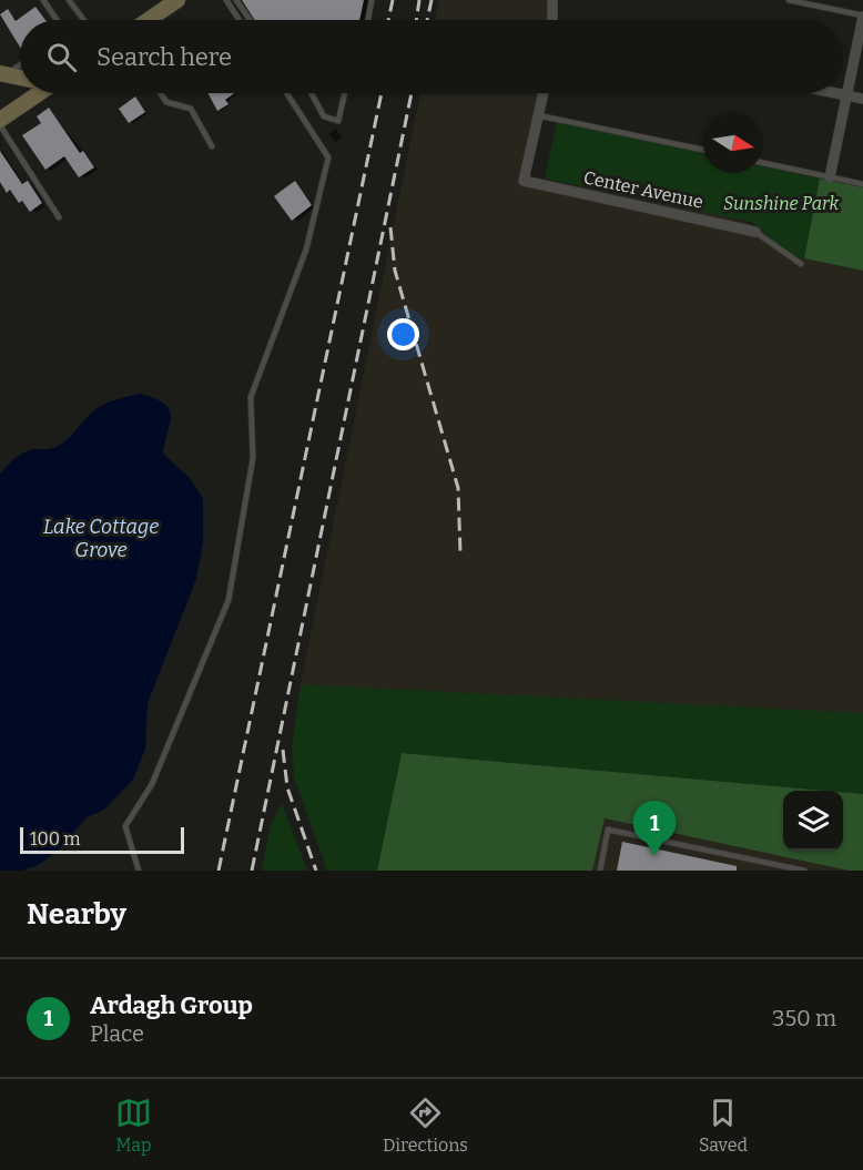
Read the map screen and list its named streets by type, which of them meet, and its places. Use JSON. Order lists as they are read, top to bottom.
{
  "streets": {
    "street": ["Center Avenue"]
  },
  "water": ["Lake Cottage Grove"],
  "parks": ["Sunshine Park"],
  "scale_bar": "100 m",
  "north": "right",
  "page": {
    "search": "Search here",
    "pins": "1",
    "scale": "100 m",
    "heading": "Nearby",
    "list": [
      {
        "mark": "1",
        "name": "Ardagh Group",
        "note": "Place",
        "value": "350 m"
      }
    ],
    "nav": ["Map", "Directions", "Saved"]
  }
}
